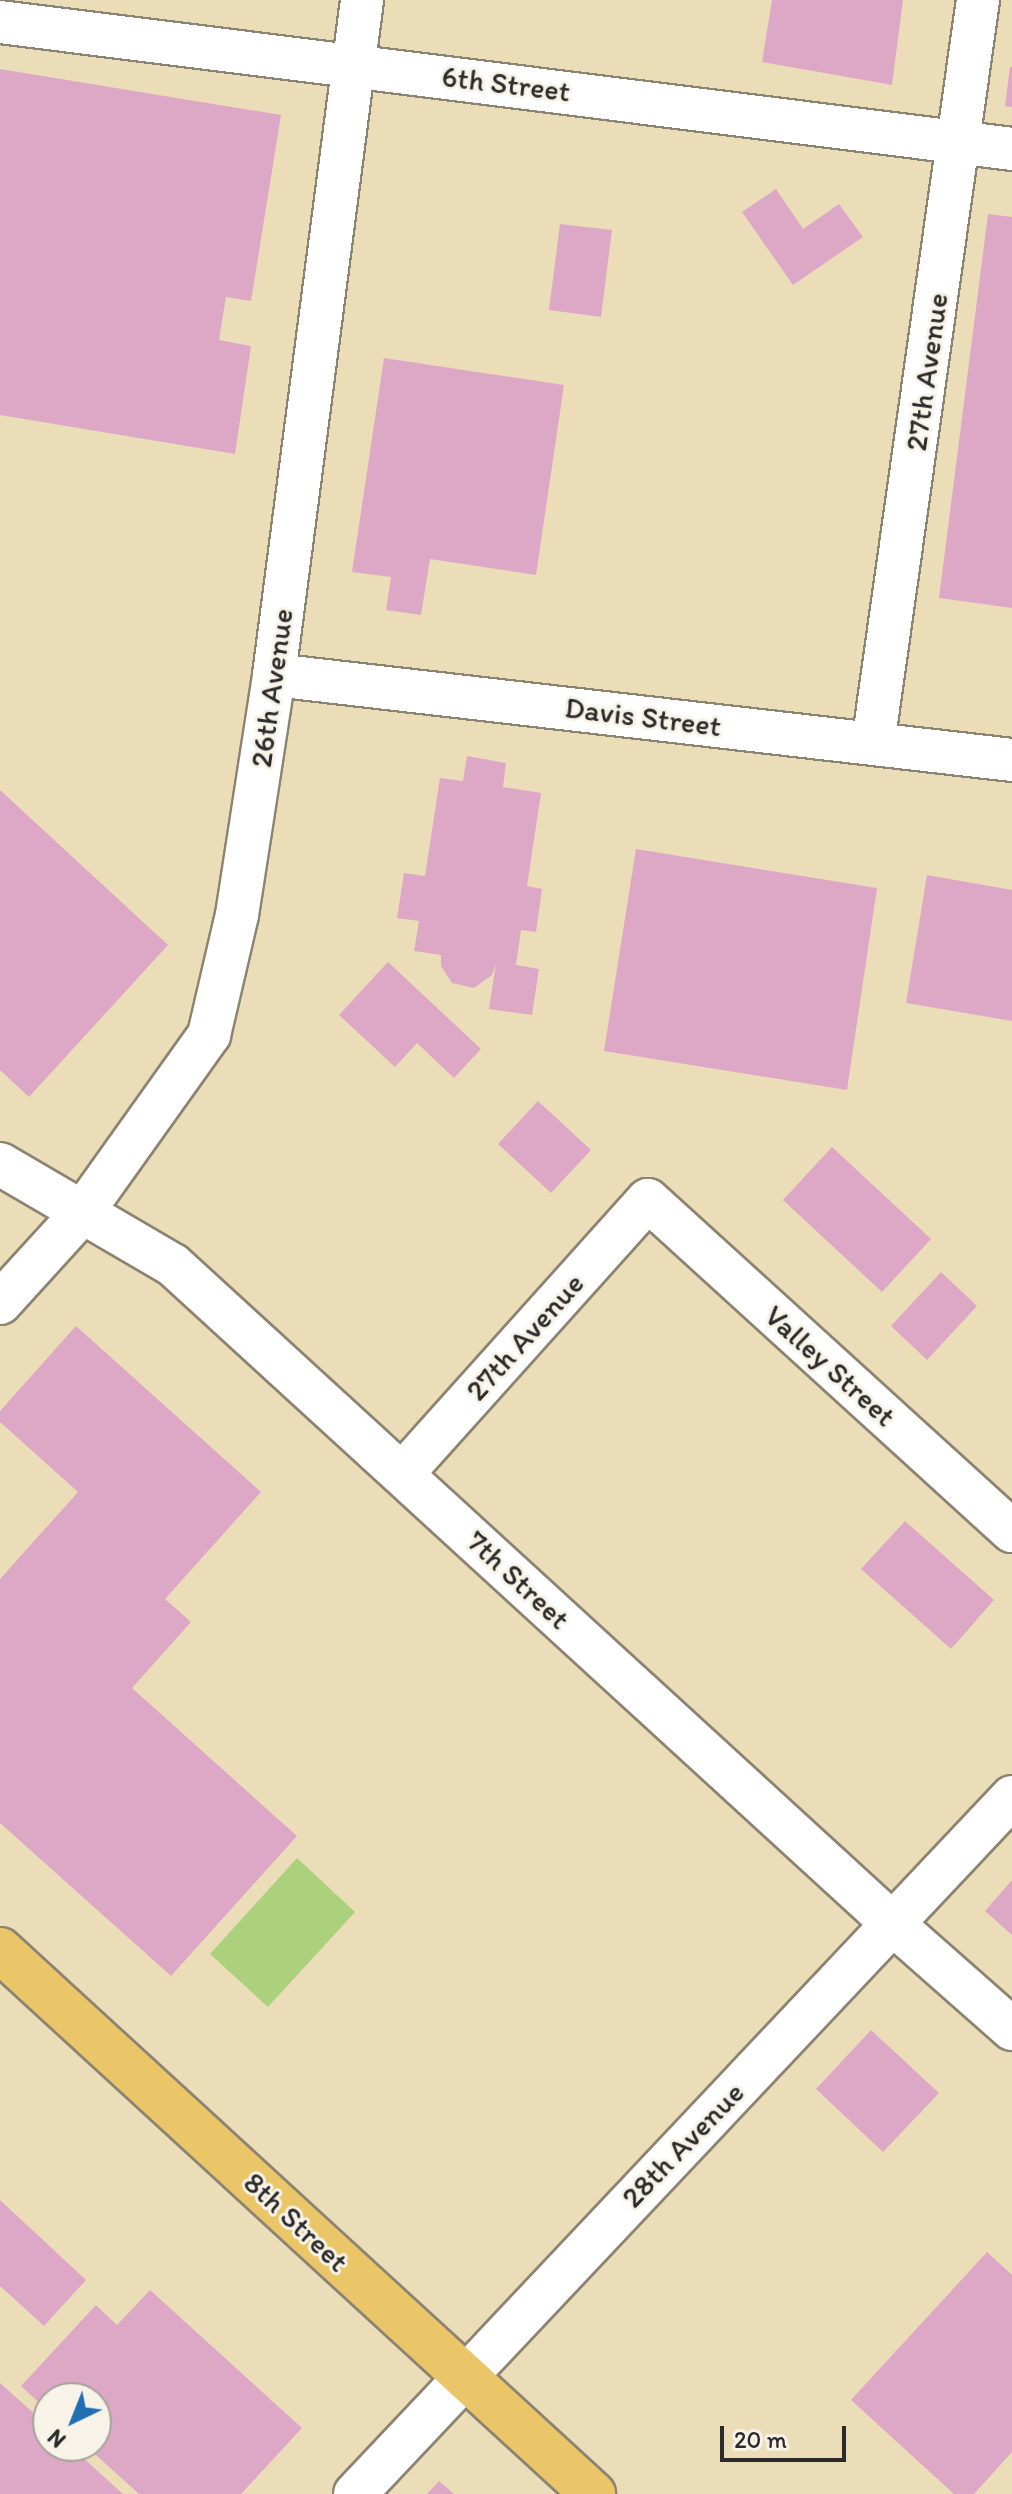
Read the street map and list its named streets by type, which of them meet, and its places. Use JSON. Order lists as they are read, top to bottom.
{
  "streets": {
    "main road": ["8th Street"],
    "street": [
      "6th Street",
      "27th Avenue",
      "26th Avenue",
      "Davis Street",
      "Valley Street",
      "7th Street",
      "28th Avenue"
    ]
  },
  "crossings": [
    ["6th Street", "27th Avenue"],
    ["6th Street", "26th Avenue"],
    ["27th Avenue", "Davis Street"],
    ["27th Avenue", "Valley Street"],
    ["27th Avenue", "7th Street"],
    ["26th Avenue", "Davis Street"],
    ["26th Avenue", "7th Street"],
    ["7th Street", "28th Avenue"],
    ["28th Avenue", "8th Street"]
  ],
  "scale_bar": "20 m",
  "north": "bottom left"
}
